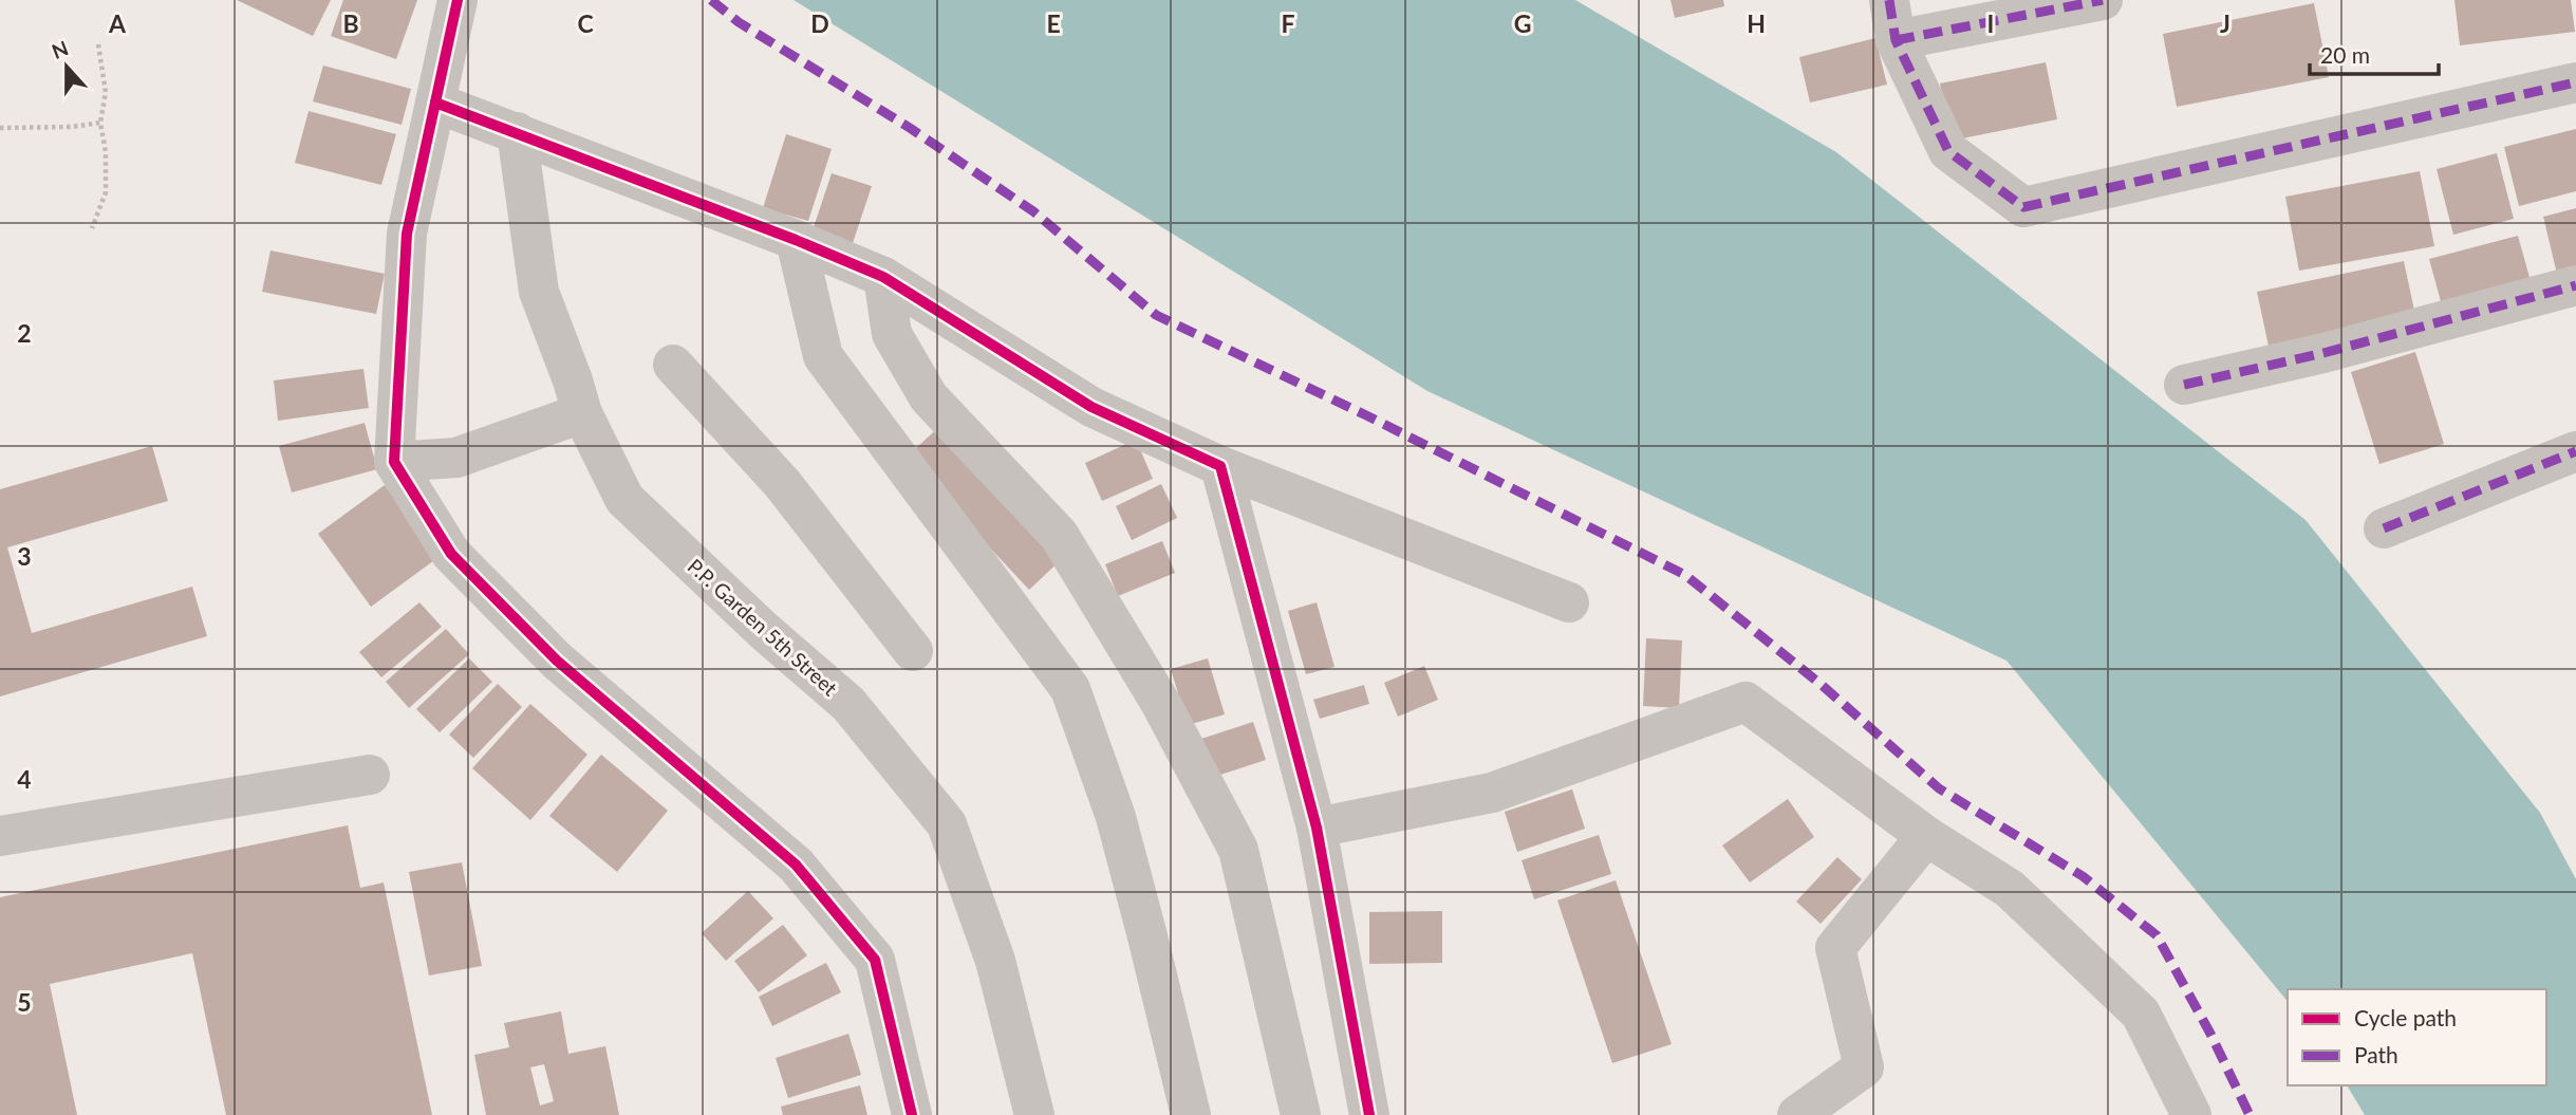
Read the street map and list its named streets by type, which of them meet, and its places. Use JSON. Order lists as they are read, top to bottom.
{
  "streets": {
    "street": ["P.P. Garden 5th Street"]
  },
  "legend": ["Cycle path", "Path"],
  "scale_bar": "20 m",
  "north": "top",
  "grid": {
    "columns": [
      "A",
      "B",
      "C",
      "D",
      "E",
      "F",
      "G",
      "H",
      "I",
      "J"
    ],
    "rows": [
      "2",
      "3",
      "4",
      "5"
    ]
  }
}
